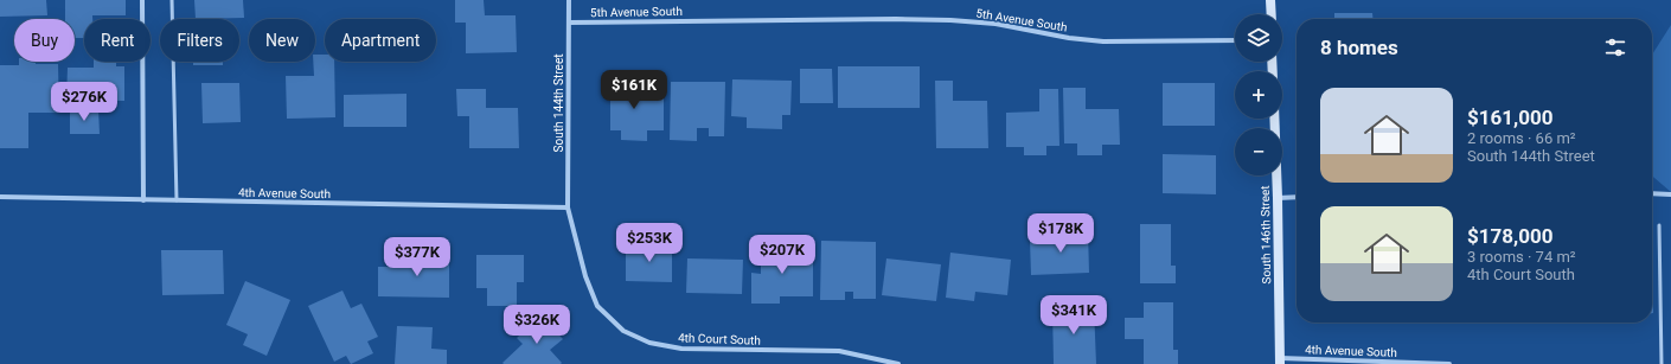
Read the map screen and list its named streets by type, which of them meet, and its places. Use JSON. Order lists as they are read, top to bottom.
{
  "streets": {
    "street": [
      "5th Avenue South",
      "South 144th Street",
      "4th Avenue South",
      "South 146th Street",
      "4th Court South"
    ]
  },
  "crossings": [
    ["5th Avenue South", "South 144th Street"],
    ["South 144th Street", "4th Avenue South"],
    ["South 144th Street", "4th Court South"],
    ["4th Avenue South", "South 146th Street"],
    ["4th Avenue South", "4th Court South"]
  ],
  "page": {
    "map_buttons": ["+", "−"],
    "chip": [
      "Buy",
      "Rent",
      "Filters",
      "New",
      "Apartment"
    ],
    "heading": "8 homes",
    "price": [
      "$161K",
      "$276K",
      "$178K",
      "$253K",
      "$207K",
      "$377K",
      "$341K",
      "$326K"
    ],
    "list": [
      {
        "name": "$161,000",
        "note": "2 rooms · 66 m² · South 144th Street"
      },
      {
        "name": "$178,000",
        "note": "3 rooms · 74 m² · 4th Court South"
      }
    ]
  }
}
